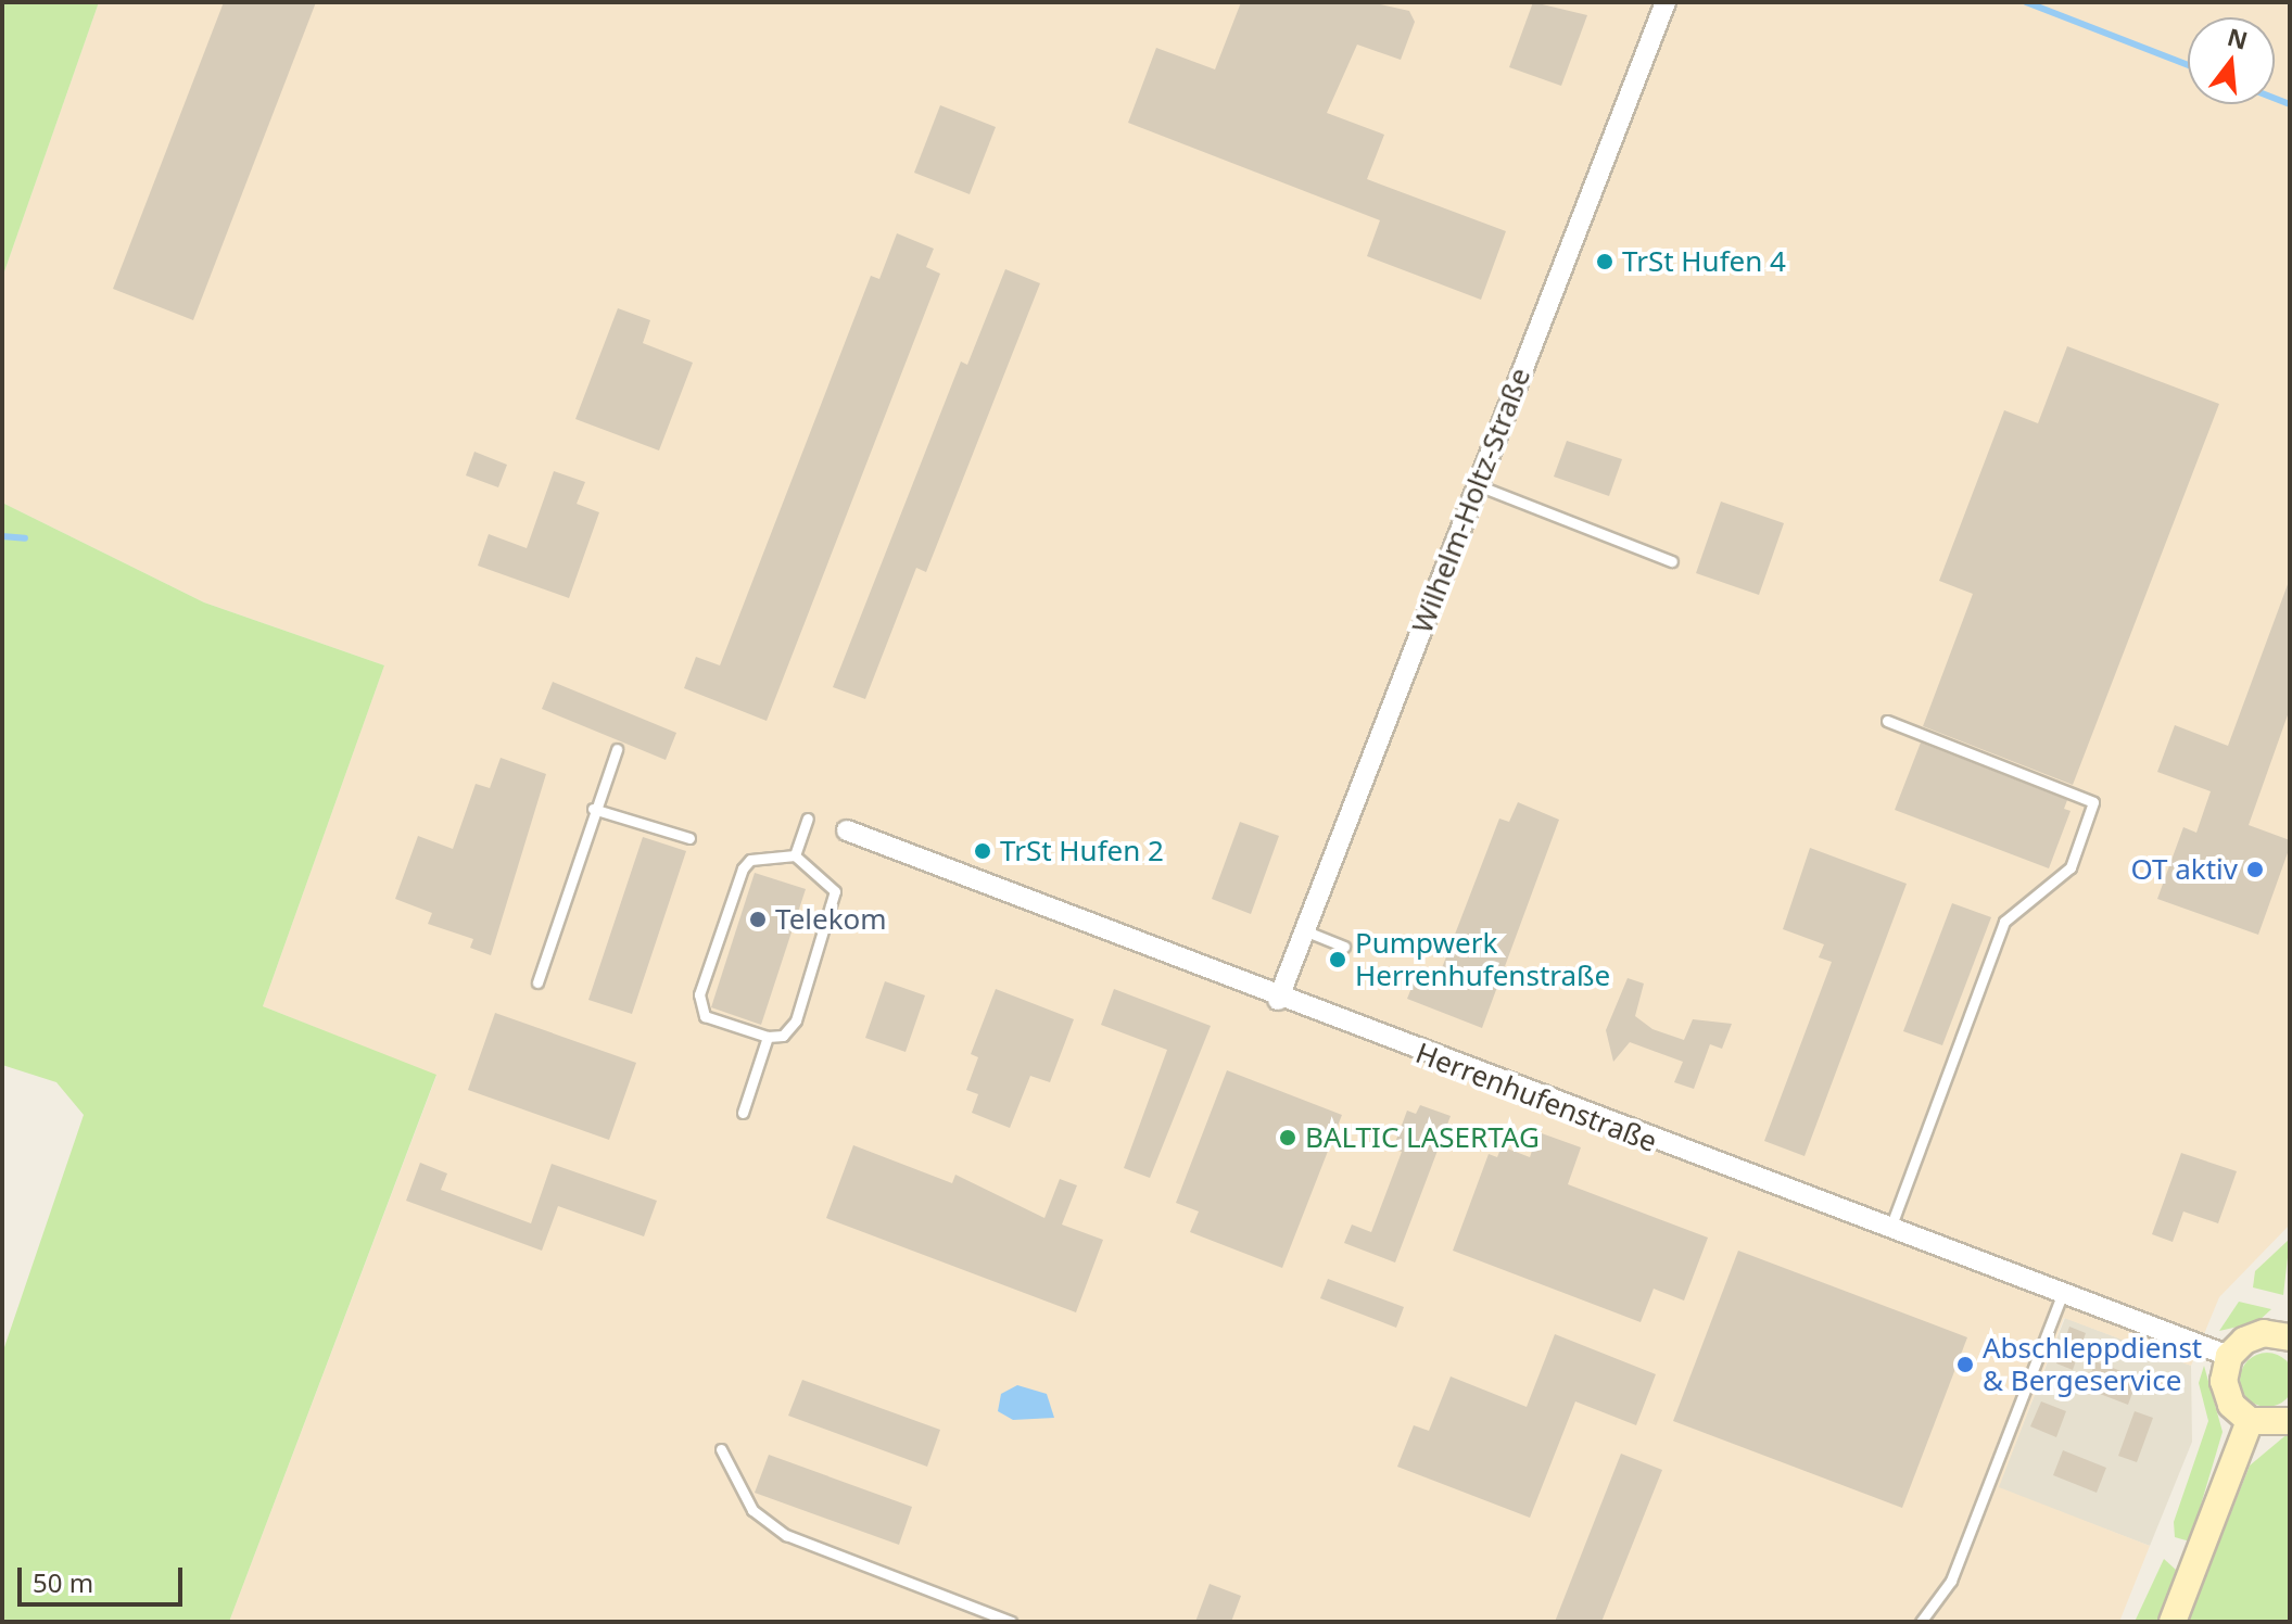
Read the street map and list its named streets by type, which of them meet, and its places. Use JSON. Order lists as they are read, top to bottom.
{
  "streets": {
    "street": ["Wilhelm-Holtz-Straße", "Herrenhufenstraße"]
  },
  "crossings": [
    ["Wilhelm-Holtz-Straße", "Herrenhufenstraße"]
  ],
  "places": [
    "TrSt Hufen 4",
    "TrSt Hufen 2",
    "OT aktiv",
    "Telekom",
    "Pumpwerk Herrenhufenstraße",
    "BALTIC LASERTAG",
    "Abschleppdienst & Bergeservice"
  ],
  "scale_bar": "50 m",
  "north": "top"
}
